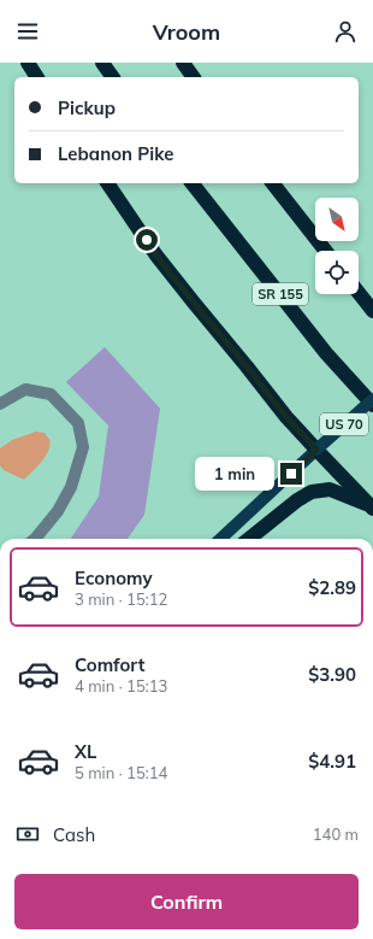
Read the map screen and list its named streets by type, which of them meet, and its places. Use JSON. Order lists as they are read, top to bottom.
{
  "streets": {
    "highway": ["SR 155"],
    "main road": ["US 70"]
  },
  "north": "bottom right",
  "page": {
    "header": "Vroom",
    "banner": ["Pickup", "Lebanon Pike"],
    "bubble": "1 min",
    "list": [
      {
        "name": "Economy",
        "note": "3 min · 15:12",
        "value": "$2.89"
      },
      {
        "name": "Comfort",
        "note": "4 min · 15:13",
        "value": "$3.90"
      },
      {
        "name": "XL",
        "note": "5 min · 15:14",
        "value": "$4.91"
      }
    ],
    "pay": ["Cash", "140 m"],
    "buttons": "Confirm"
  }
}
